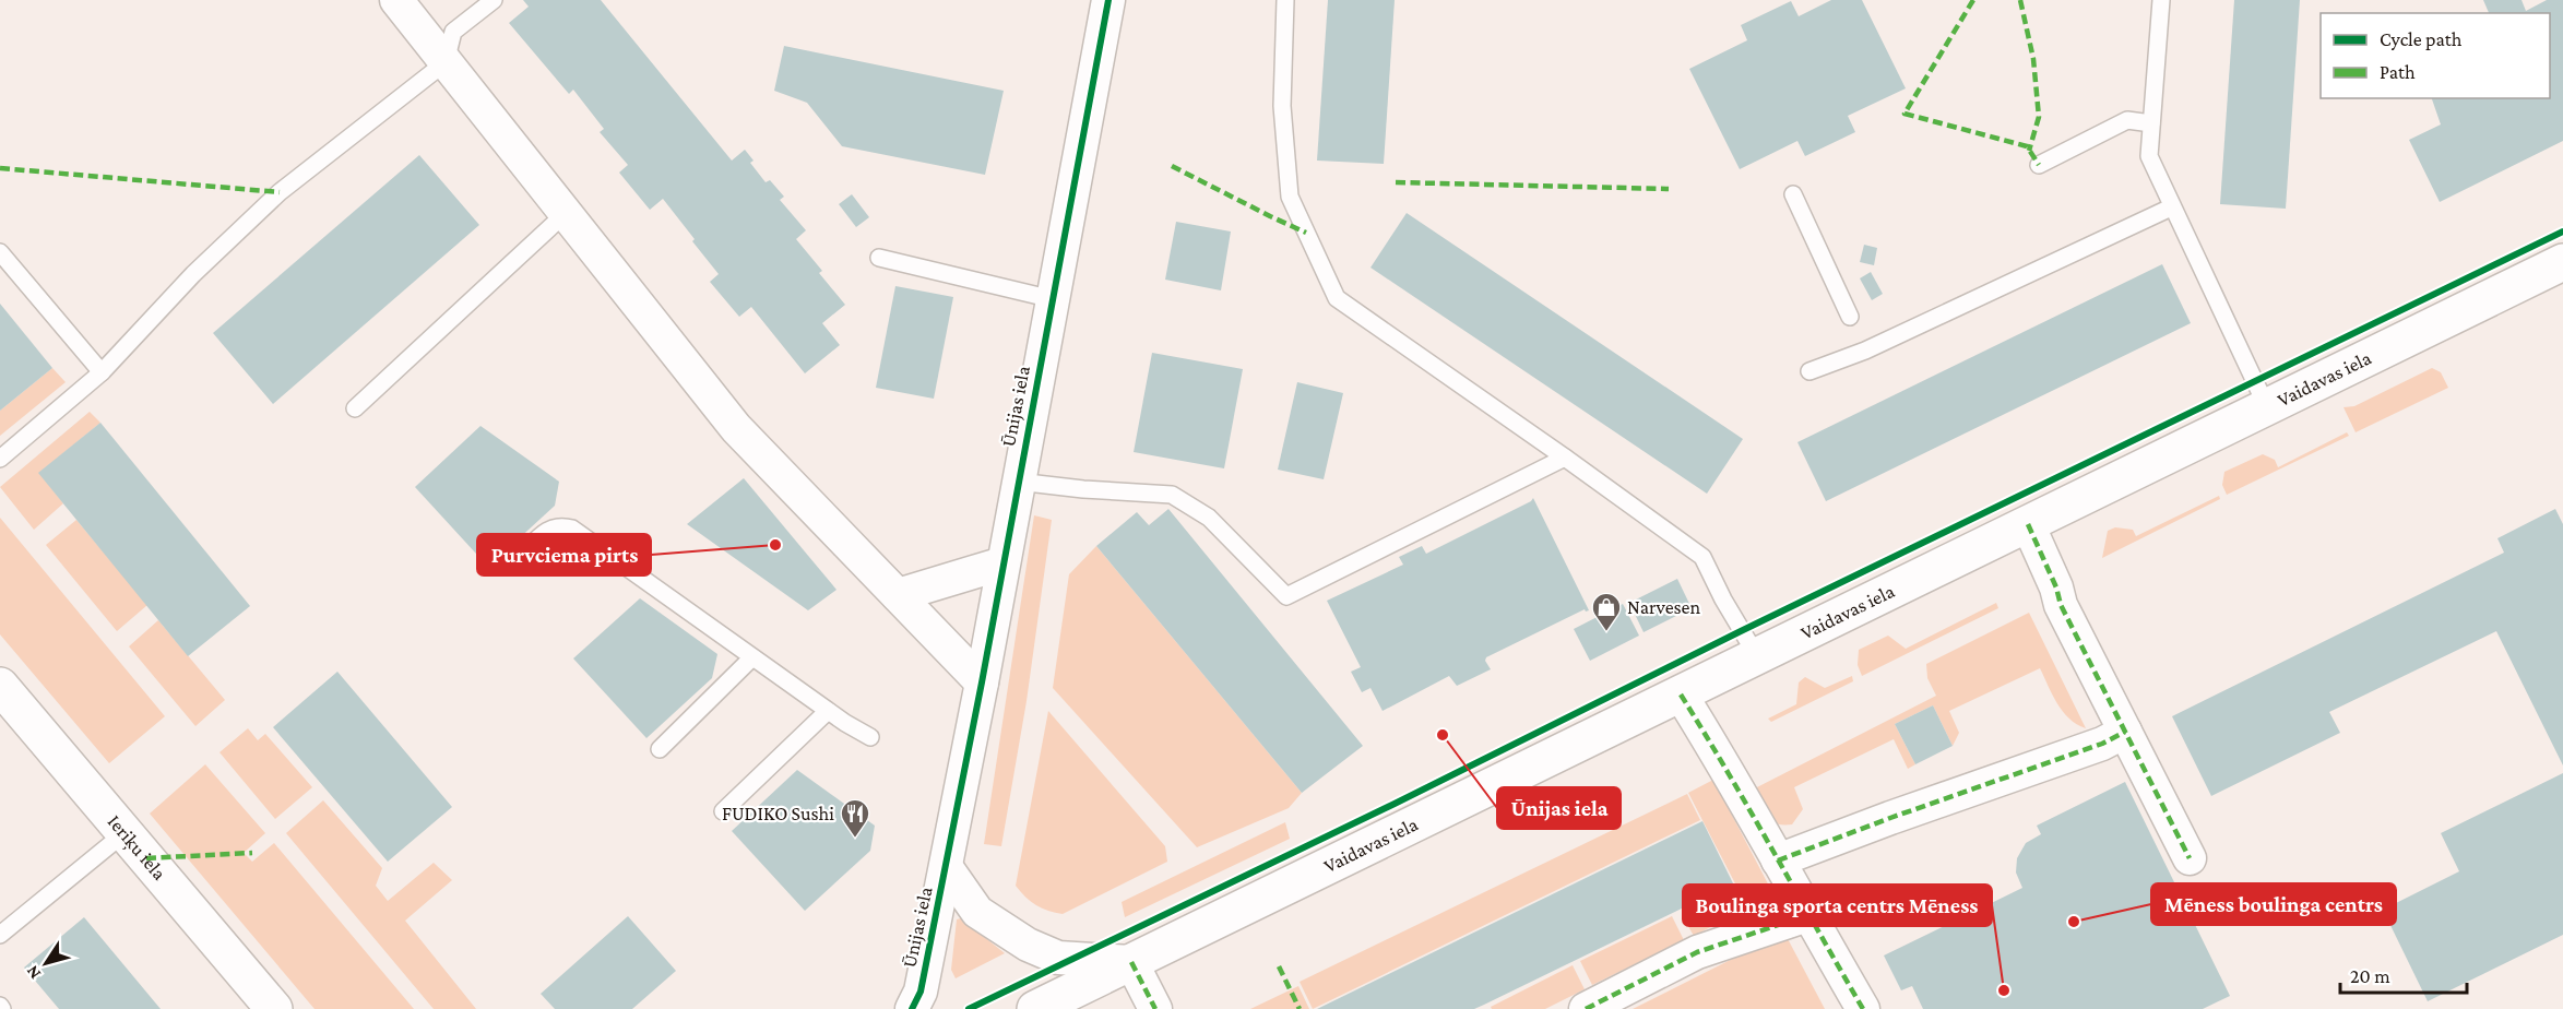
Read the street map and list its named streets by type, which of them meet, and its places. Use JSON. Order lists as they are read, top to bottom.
{
  "streets": {
    "main road": ["Vaidavas iela", "Ieriķu iela"],
    "street": ["Ūnijas iela"]
  },
  "crossings": [
    ["Vaidavas iela", "Ūnijas iela"]
  ],
  "places": {
    "other": [
      "Purvciema pirts",
      "Ūnijas iela",
      "Mēness boulinga centrs",
      "Boulinga sporta centrs Mēness"
    ],
    "shop": ["Narvesen"],
    "restaurant": ["FUDIKO Sushi"]
  },
  "legend": ["Cycle path", "Path"],
  "scale_bar": "20 m",
  "north": "bottom left"
}
